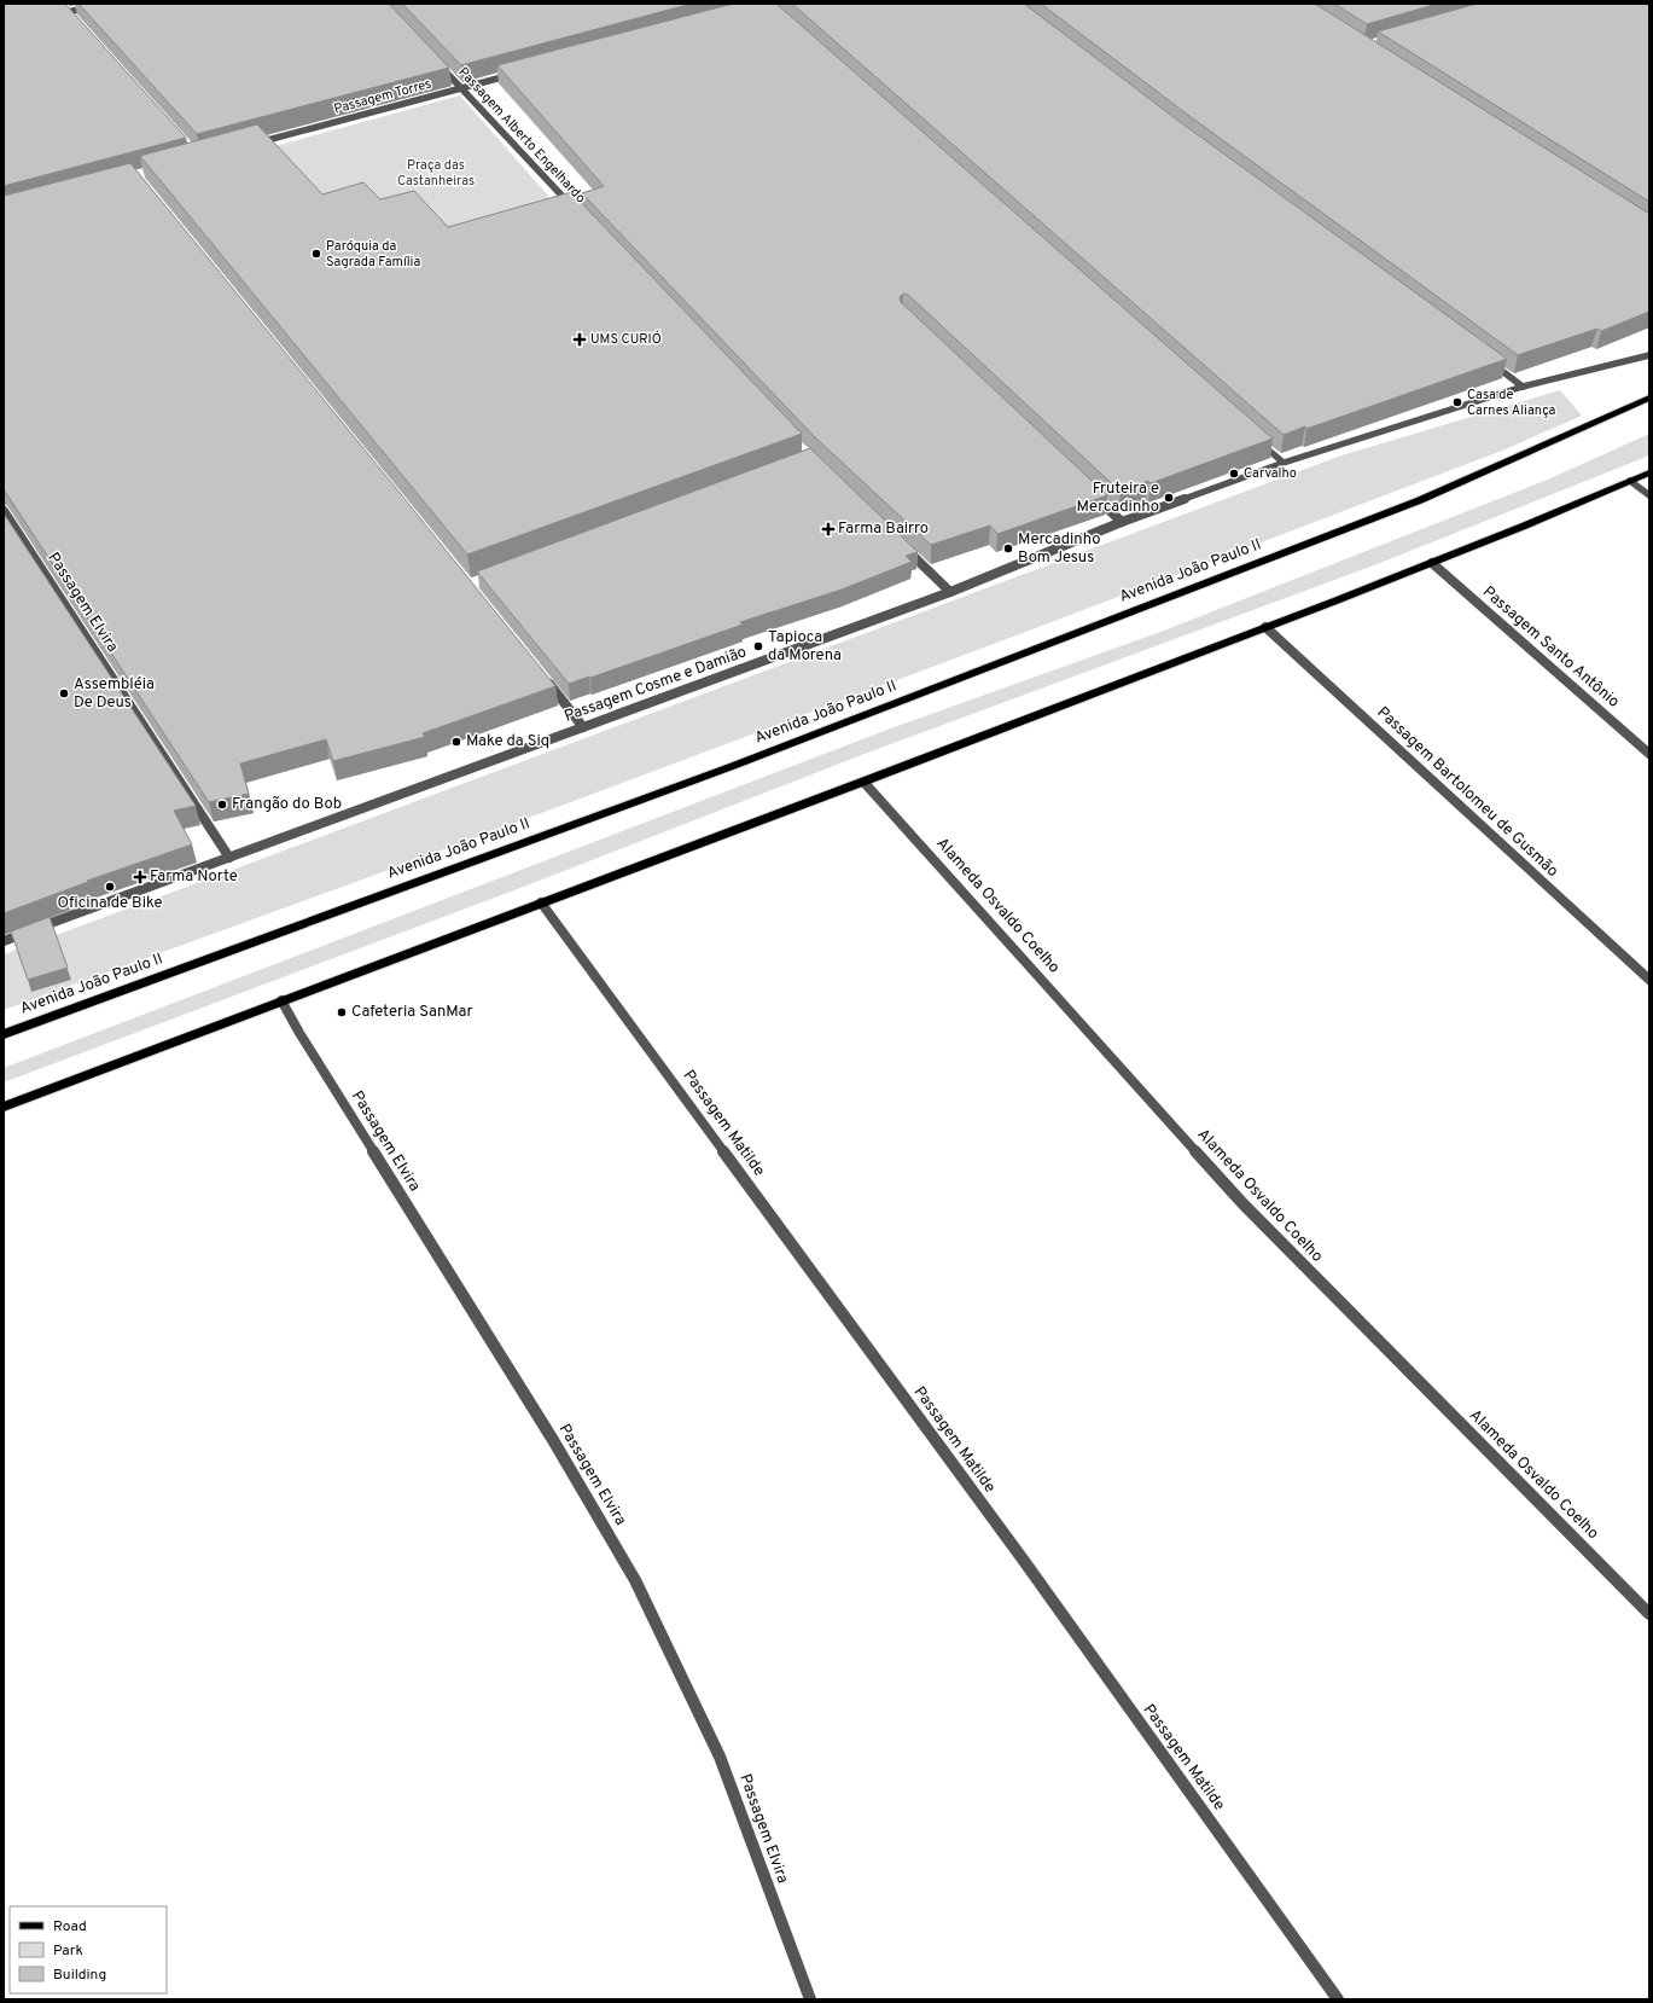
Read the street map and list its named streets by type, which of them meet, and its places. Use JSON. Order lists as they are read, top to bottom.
{
  "streets": {
    "main road": ["Avenida João Paulo II"],
    "street": [
      "Passagem Torres",
      "Passagem Alberto Engelhardo",
      "Passagem Elvira",
      "Passagem Santo Antônio",
      "Passagem Cosme e Damião",
      "Passagem Bartolomeu de Gusmão",
      "Alameda Osvaldo Coelho",
      "Passagem Matilde"
    ]
  },
  "crossings": [
    ["Passagem Torres", "Passagem Alberto Engelhardo"],
    ["Passagem Elvira", "Passagem Cosme e Damião"]
  ],
  "parks": ["Praça das Castanheiras"],
  "places": {
    "other": [
      "Paróquia da Sagrada Família",
      "Casa de Carnes Aliança",
      "Carvalho",
      "Fruteira e Mercadinho",
      "Mercadinho Bom Jesus",
      "Tapioca da Morena",
      "Assembléia De Deus",
      "Make da Siq",
      "Frangão do Bob",
      "Oficina de Bike",
      "Cafeteria SanMar"
    ],
    "health": ["UMS CURIÓ", "Farma Bairro", "Farma Norte"]
  },
  "legend": ["Road", "Park", "Building"]
}
